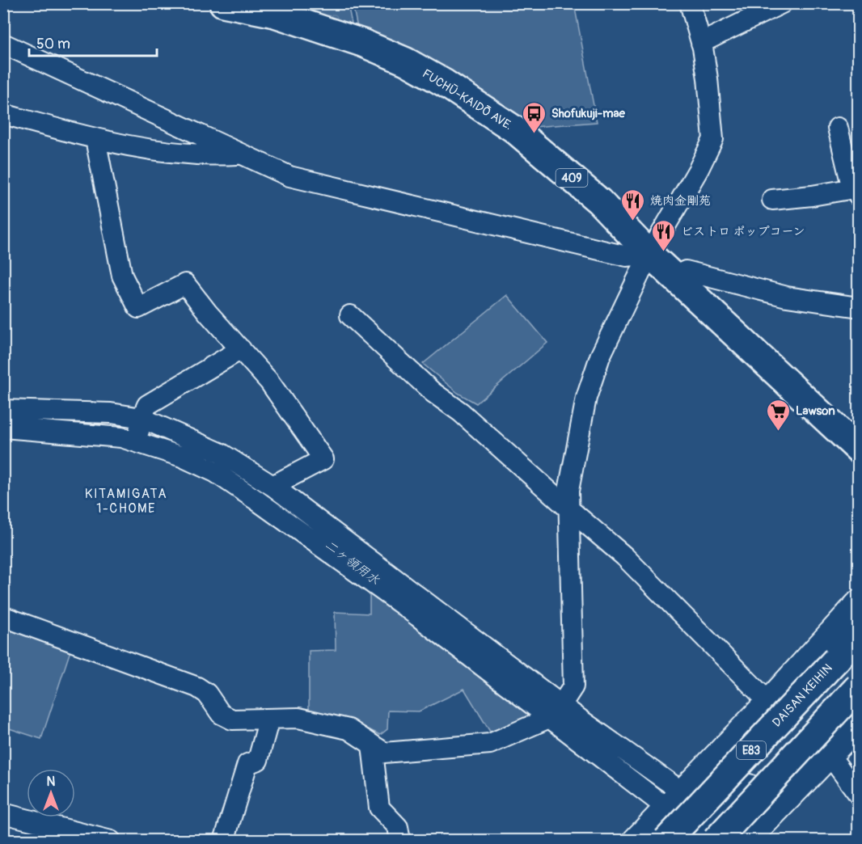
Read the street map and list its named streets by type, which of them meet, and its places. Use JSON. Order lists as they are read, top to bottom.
{
  "streets": {
    "highway": [
      "FUCHŪ-KAIDŌ AVE.",
      "409",
      "DAISAN KEIHIN",
      "E83"
    ]
  },
  "districts": ["KITAMIGATA 1-CHOME"],
  "water": ["二ヶ領用水"],
  "places": {
    "bus stop": ["Shofukuji-mae"],
    "restaurant": ["焼肉金剛苑", "ビストロ ポップコーン"],
    "supermarket": ["Lawson"]
  },
  "scale_bar": "50 m",
  "north": "top"
}
